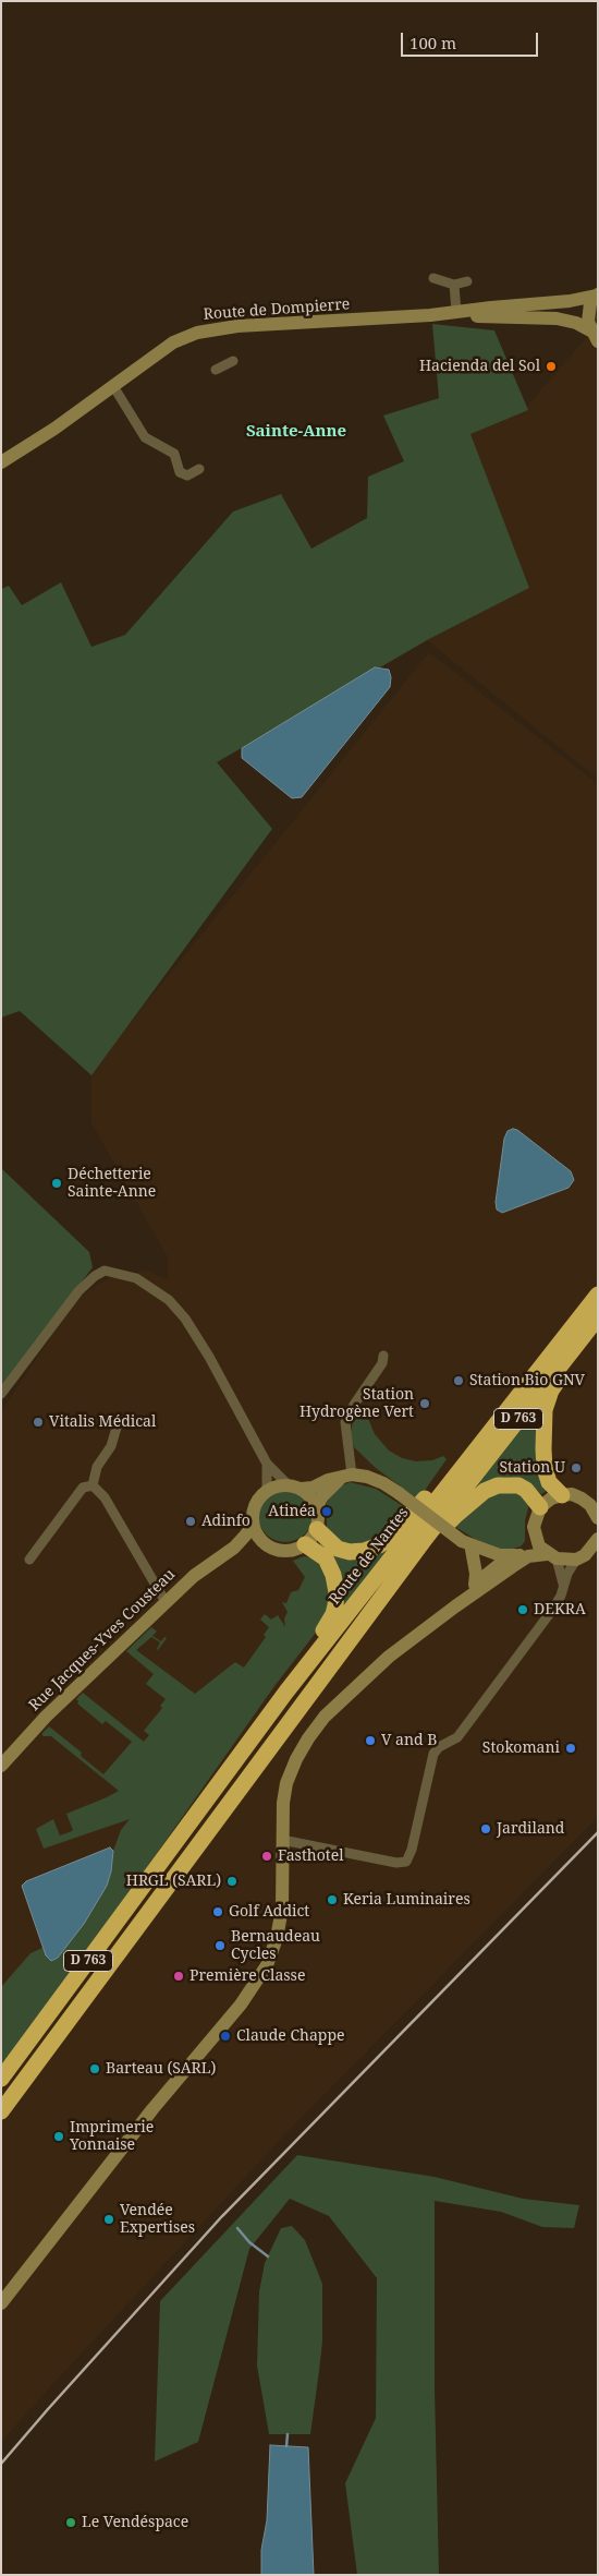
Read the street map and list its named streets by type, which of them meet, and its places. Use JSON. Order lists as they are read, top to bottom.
{
  "streets": {
    "highway": ["D 763", "Route de Nantes"],
    "street": ["Route de Dompierre", "Rue Jacques-Yves Cousteau"]
  },
  "districts": ["Sainte-Anne"],
  "places": [
    "Hacienda del Sol",
    "Déchetterie Sainte-Anne",
    "Station Bio GNV",
    "Station Hydrogène Vert",
    "Vitalis Médical",
    "Station U",
    "Atinéa",
    "Adinfo",
    "DEKRA",
    "V and B",
    "Stokomani",
    "Jardiland",
    "Fasthotel",
    "HRGL (SARL)",
    "Keria Luminaires",
    "Golf Addict",
    "Bernaudeau Cycles",
    "Première Classe",
    "Claude Chappe",
    "Barteau (SARL)",
    "Imprimerie Yonnaise",
    "Vendée Expertises",
    "Le Vendéspace"
  ],
  "scale_bar": "100 m"
}
